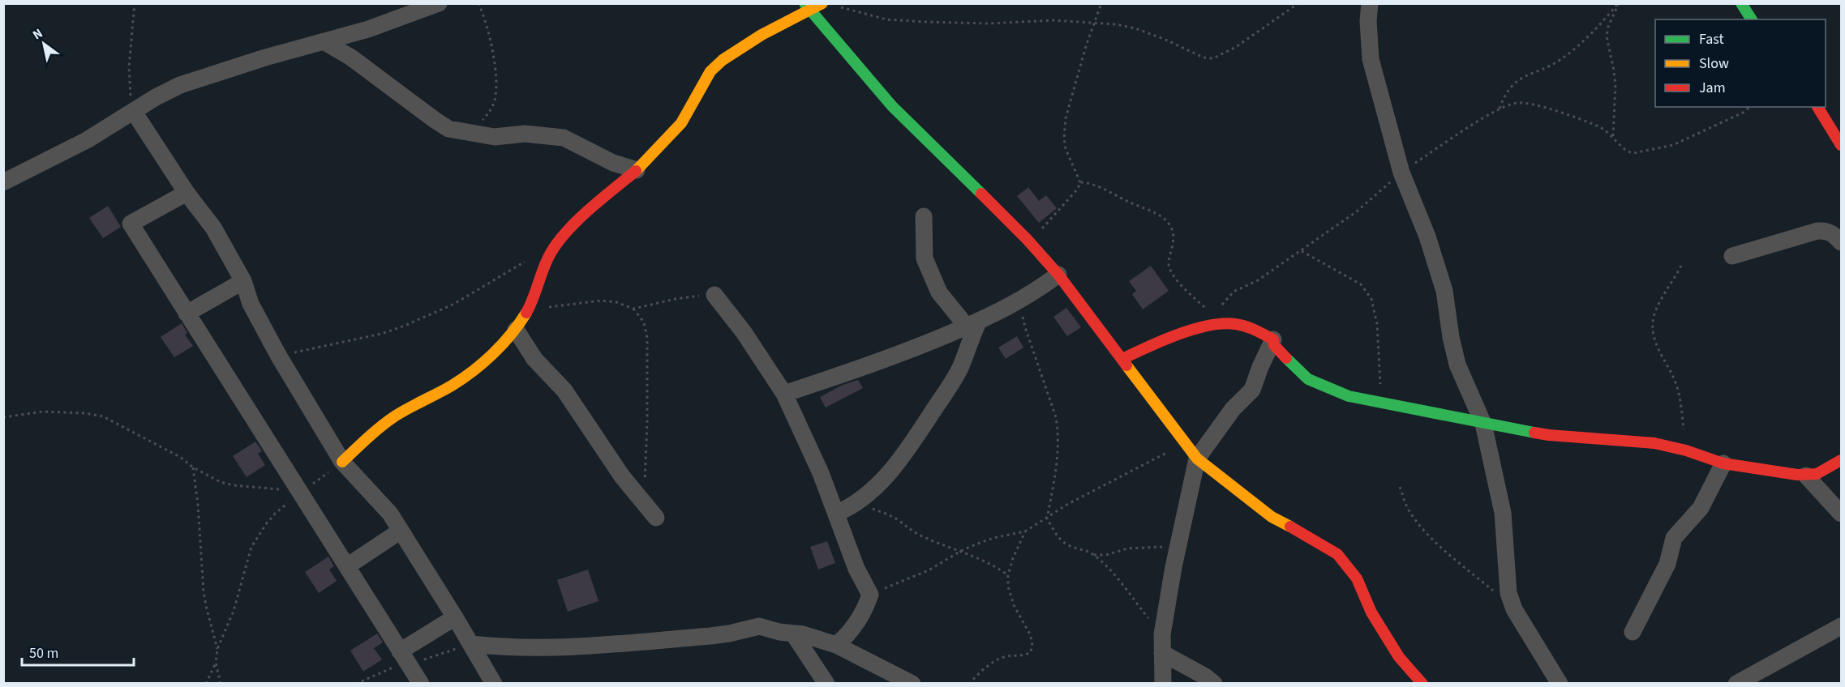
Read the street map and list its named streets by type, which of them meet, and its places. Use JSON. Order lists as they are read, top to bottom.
{
  "legend": ["Fast", "Slow", "Jam"],
  "scale_bar": "50 m",
  "north": "top left"
}
